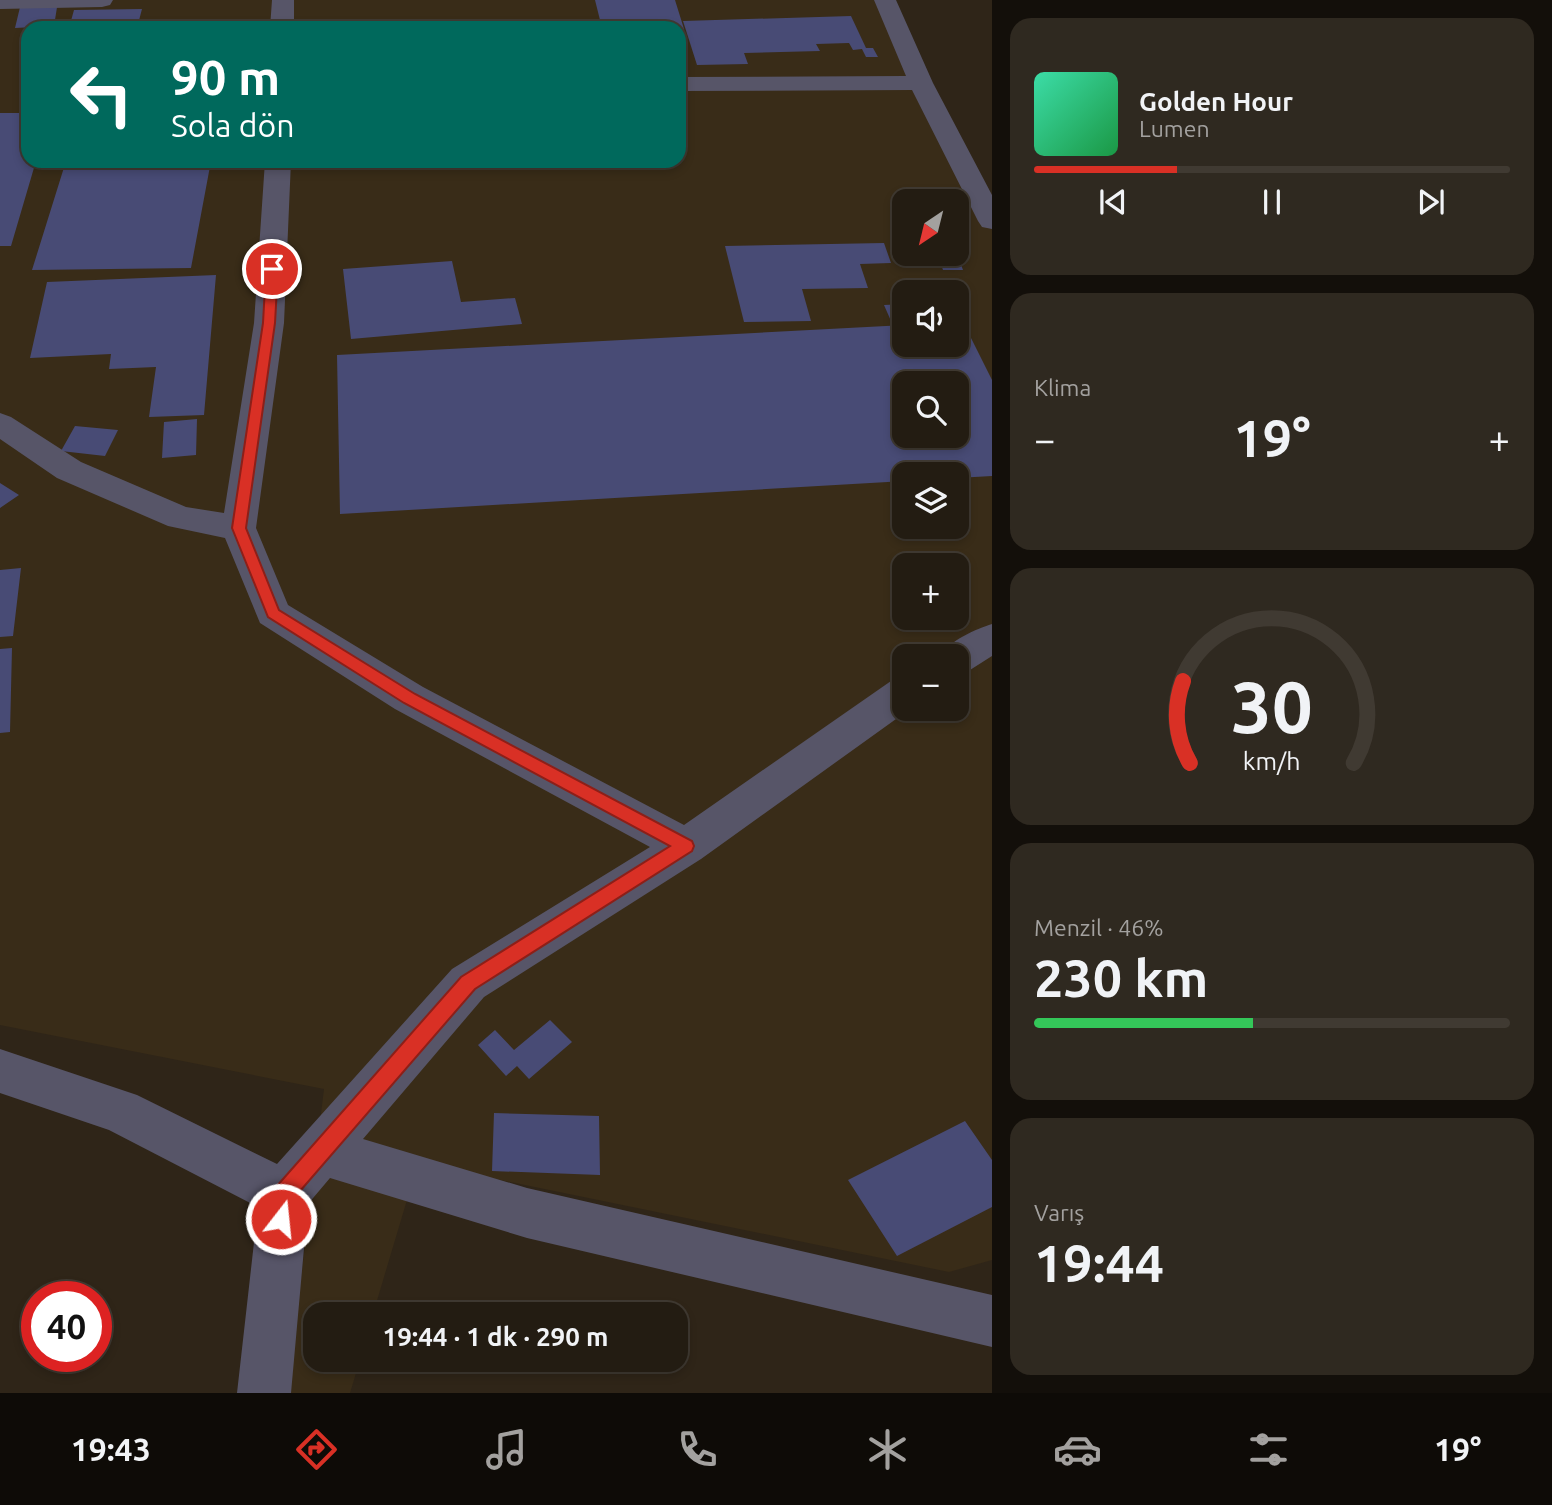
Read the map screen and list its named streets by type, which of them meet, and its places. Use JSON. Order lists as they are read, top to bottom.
{
  "north": "bottom left",
  "page": {
    "turn": ["90 m", "Sola dön"],
    "song": ["Golden Hour", "Lumen"],
    "map_buttons": ["+", "−"],
    "tile": [
      "Klima",
      ["Menzil · 46%", "230 km"],
      ["Varış", "19:44"]
    ],
    "heat": ["−", "19°", "+"],
    "limit": "40",
    "trip": "19:44 · 1 dk · 290 m",
    "tabs": ["19:43", "19°"],
    "gauge": ["30", "km/h"]
  }
}
